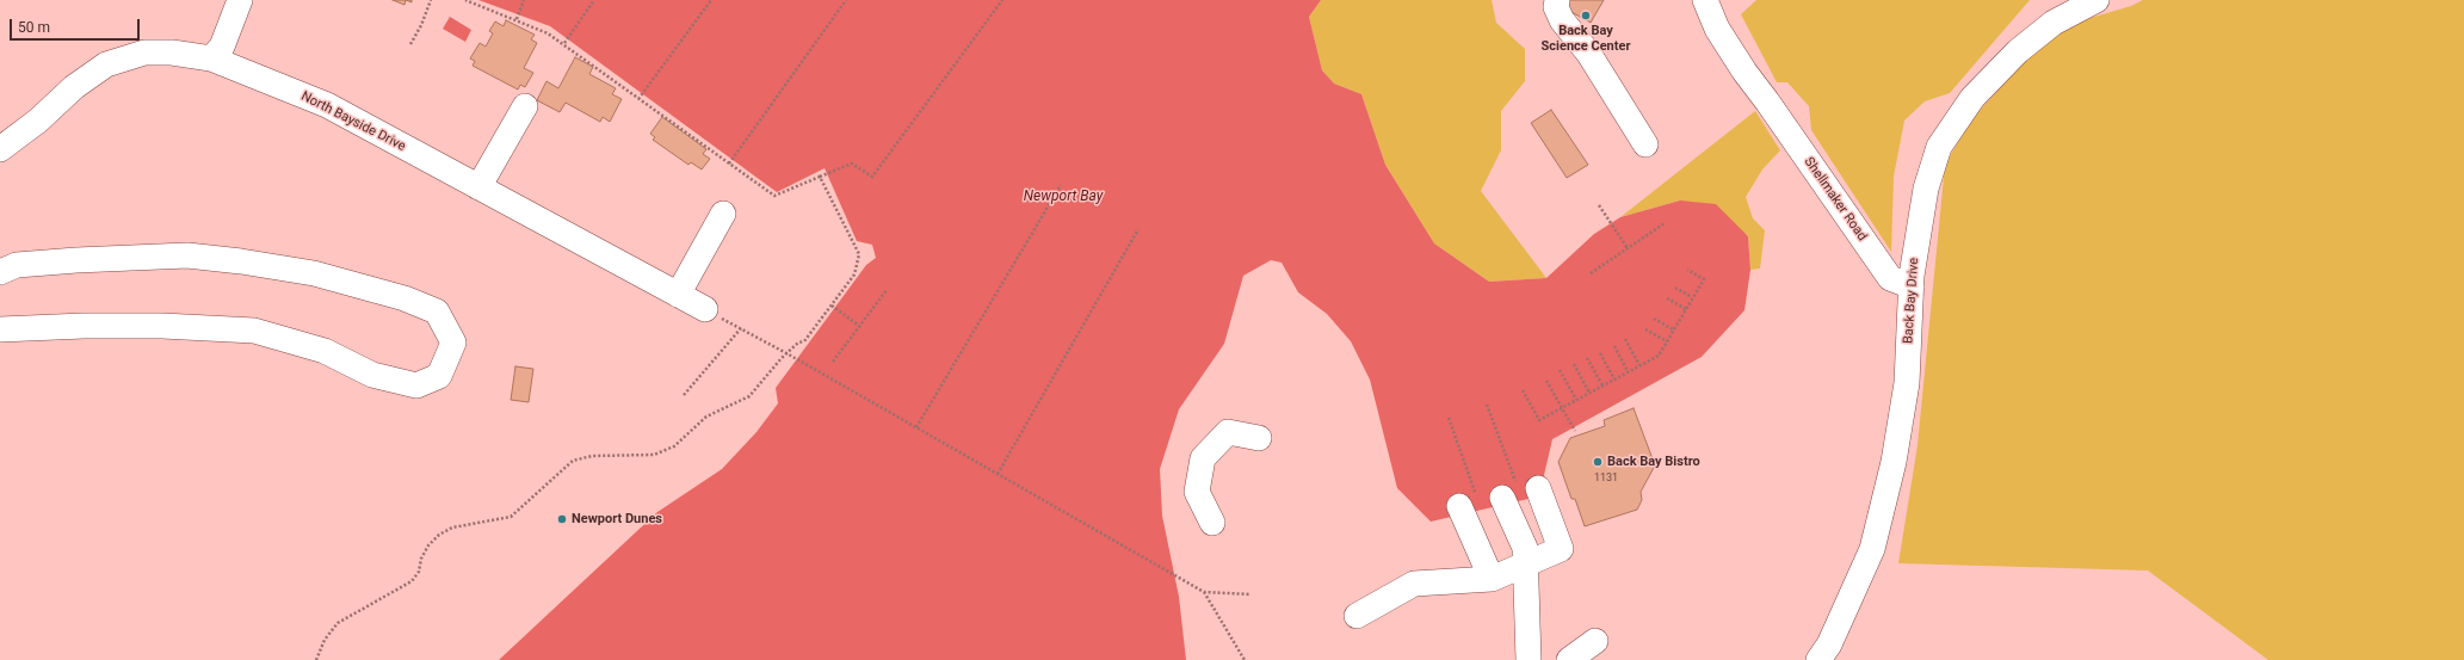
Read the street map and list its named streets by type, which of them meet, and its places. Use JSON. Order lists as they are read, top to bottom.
{
  "streets": {
    "street": ["North Bayside Drive", "Shellmaker Road", "Back Bay Drive"]
  },
  "crossings": [
    ["Shellmaker Road", "Back Bay Drive"]
  ],
  "water": ["Newport Bay"],
  "places": ["Back Bay Science Center", "Back Bay Bistro", "Newport Dunes"],
  "house_numbers": ["1131"],
  "scale_bar": "50 m"
}
